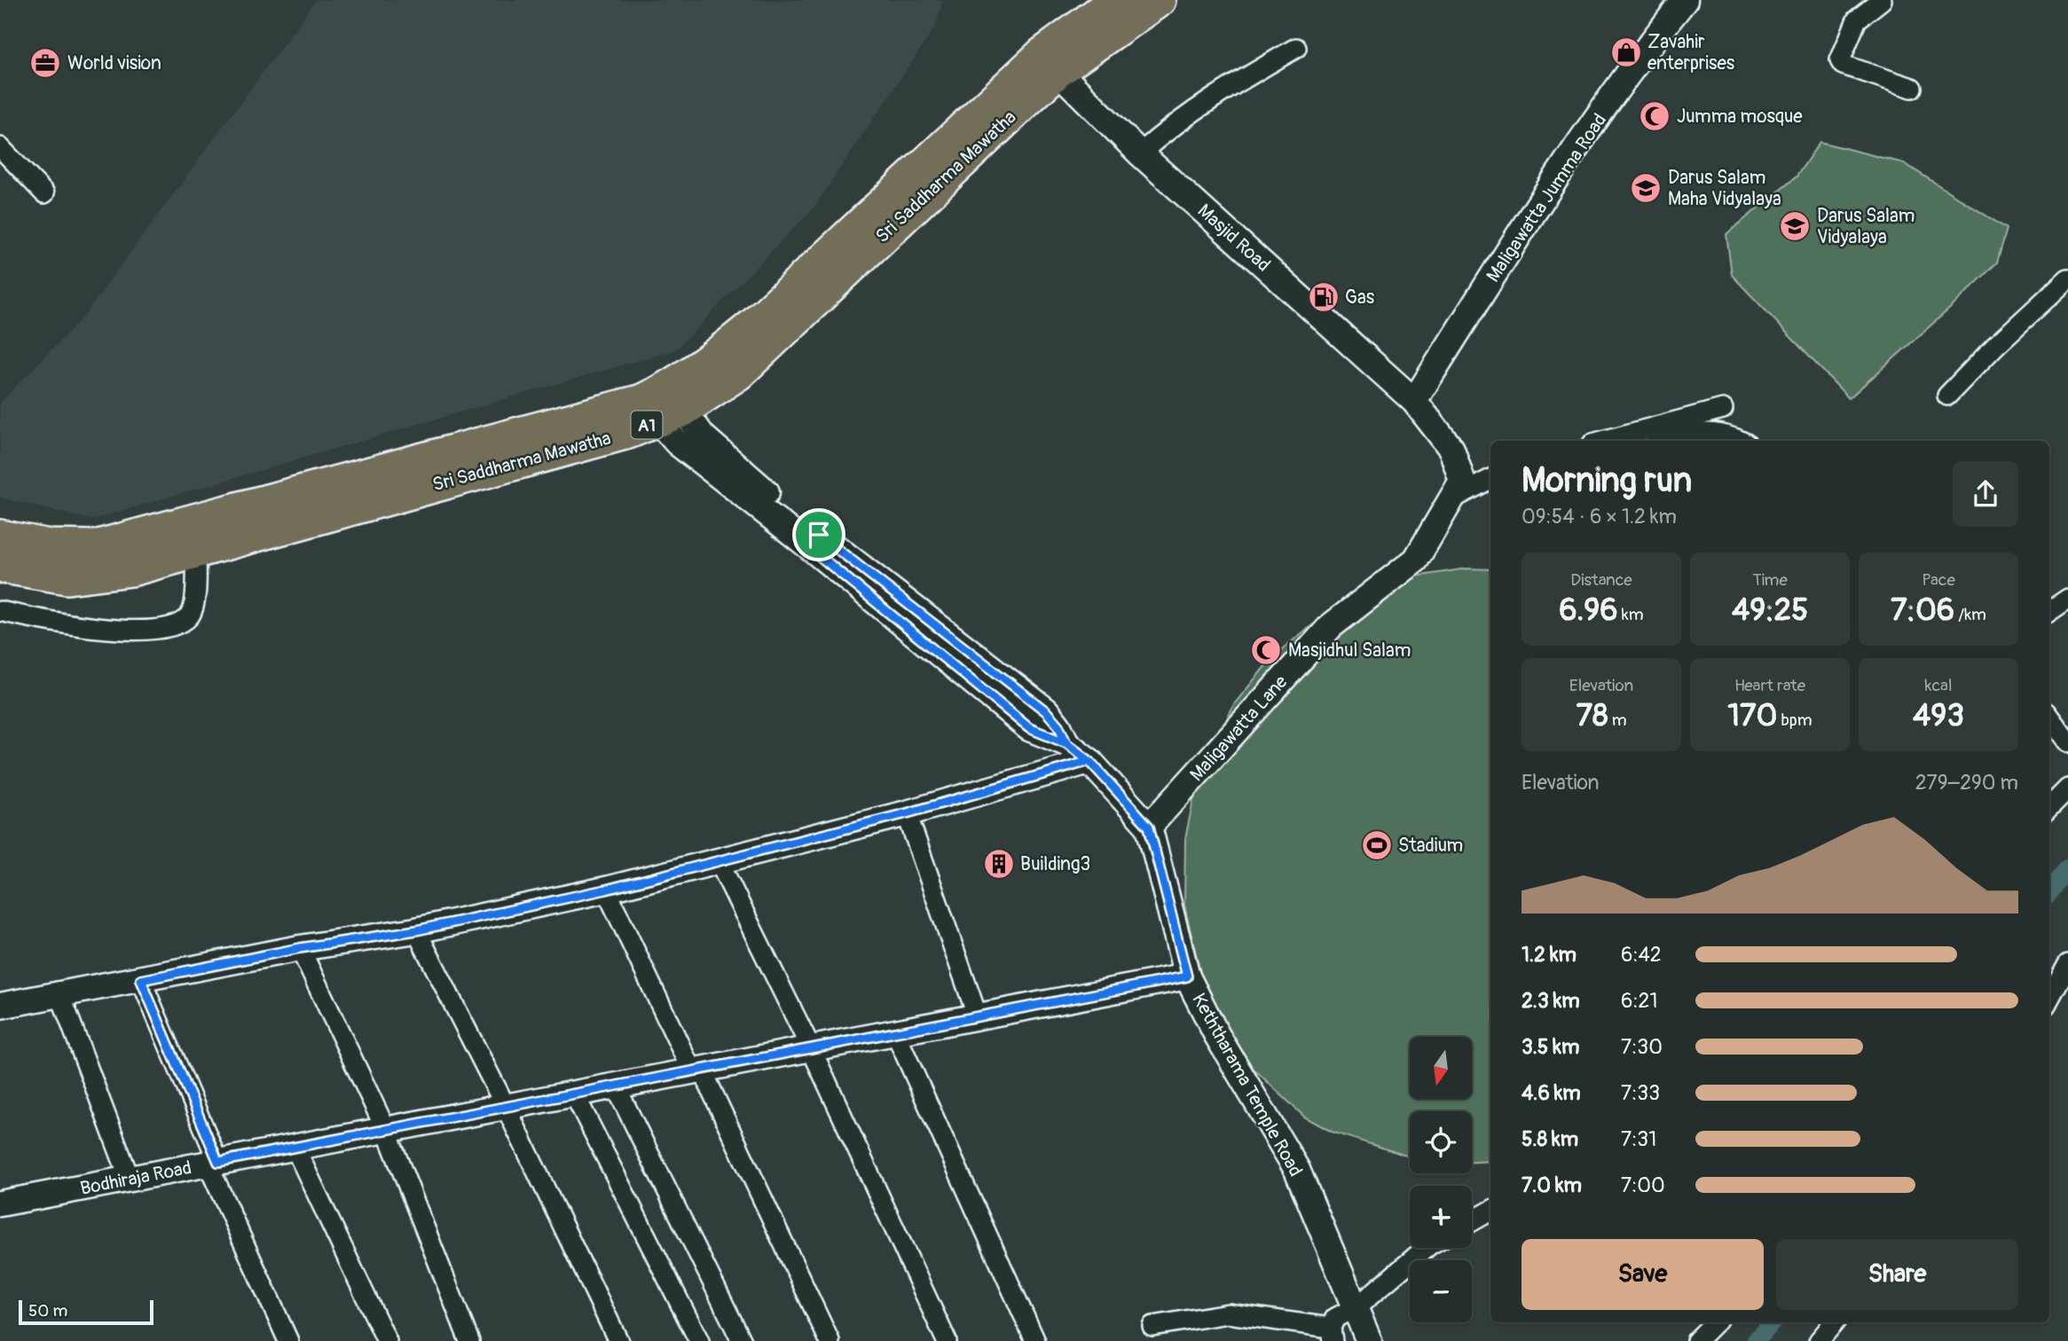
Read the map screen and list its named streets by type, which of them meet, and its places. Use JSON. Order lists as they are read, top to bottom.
{
  "streets": {
    "highway": ["Sri Saddharma Mawatha", "A1"],
    "street": [
      "Maligawatta Jumma Road",
      "Masjid Road",
      "Maligawatta Lane",
      "Keththarama Temple Road",
      "Bodhiraja Road"
    ]
  },
  "crossings": [
    ["Sri Saddharma Mawatha", "Masjid Road"],
    ["Sri Saddharma Mawatha", "Keththarama Temple Road"],
    ["Maligawatta Jumma Road", "Masjid Road"],
    ["Maligawatta Jumma Road", "Maligawatta Lane"],
    ["Masjid Road", "Maligawatta Lane"],
    ["Maligawatta Lane", "Keththarama Temple Road"],
    ["Keththarama Temple Road", "Bodhiraja Road"]
  ],
  "places": {
    "shop": ["Zavahir enterprises"],
    "office": ["World vision"],
    "mosque": ["Jumma mosque", "Masjidhul Salam"],
    "school or university": ["Darus Salam Maha Vidyalaya", "Darus Salam Vidyalaya"],
    "fuel station": ["Gas"],
    "sports": ["Stadium"],
    "building": ["Building3"]
  },
  "scale_bar": "50 m",
  "north": "bottom",
  "page": {
    "heading": ["Morning run", "09:54 · 6 × 1.2 km"],
    "stats": [
      ["Distance", "6.96 km"],
      ["Time", "49:25"],
      ["Pace", "7:06 /km"],
      ["Elevation", "78 m"],
      ["Heart rate", "170 bpm"],
      ["kcal", "493"]
    ],
    "chart": ["Elevation", "279–290 m"],
    "list": [
      {
        "name": "1.2 km",
        "note": "6:42"
      },
      {
        "name": "2.3 km",
        "note": "6:21"
      },
      {
        "name": "3.5 km",
        "note": "7:30"
      },
      {
        "name": "4.6 km",
        "note": "7:33"
      },
      {
        "name": "5.8 km",
        "note": "7:31"
      },
      {
        "name": "7.0 km",
        "note": "7:00"
      }
    ],
    "map_buttons": ["+", "−"],
    "buttons": ["Save", "Share"],
    "scale": "50 m"
  }
}
